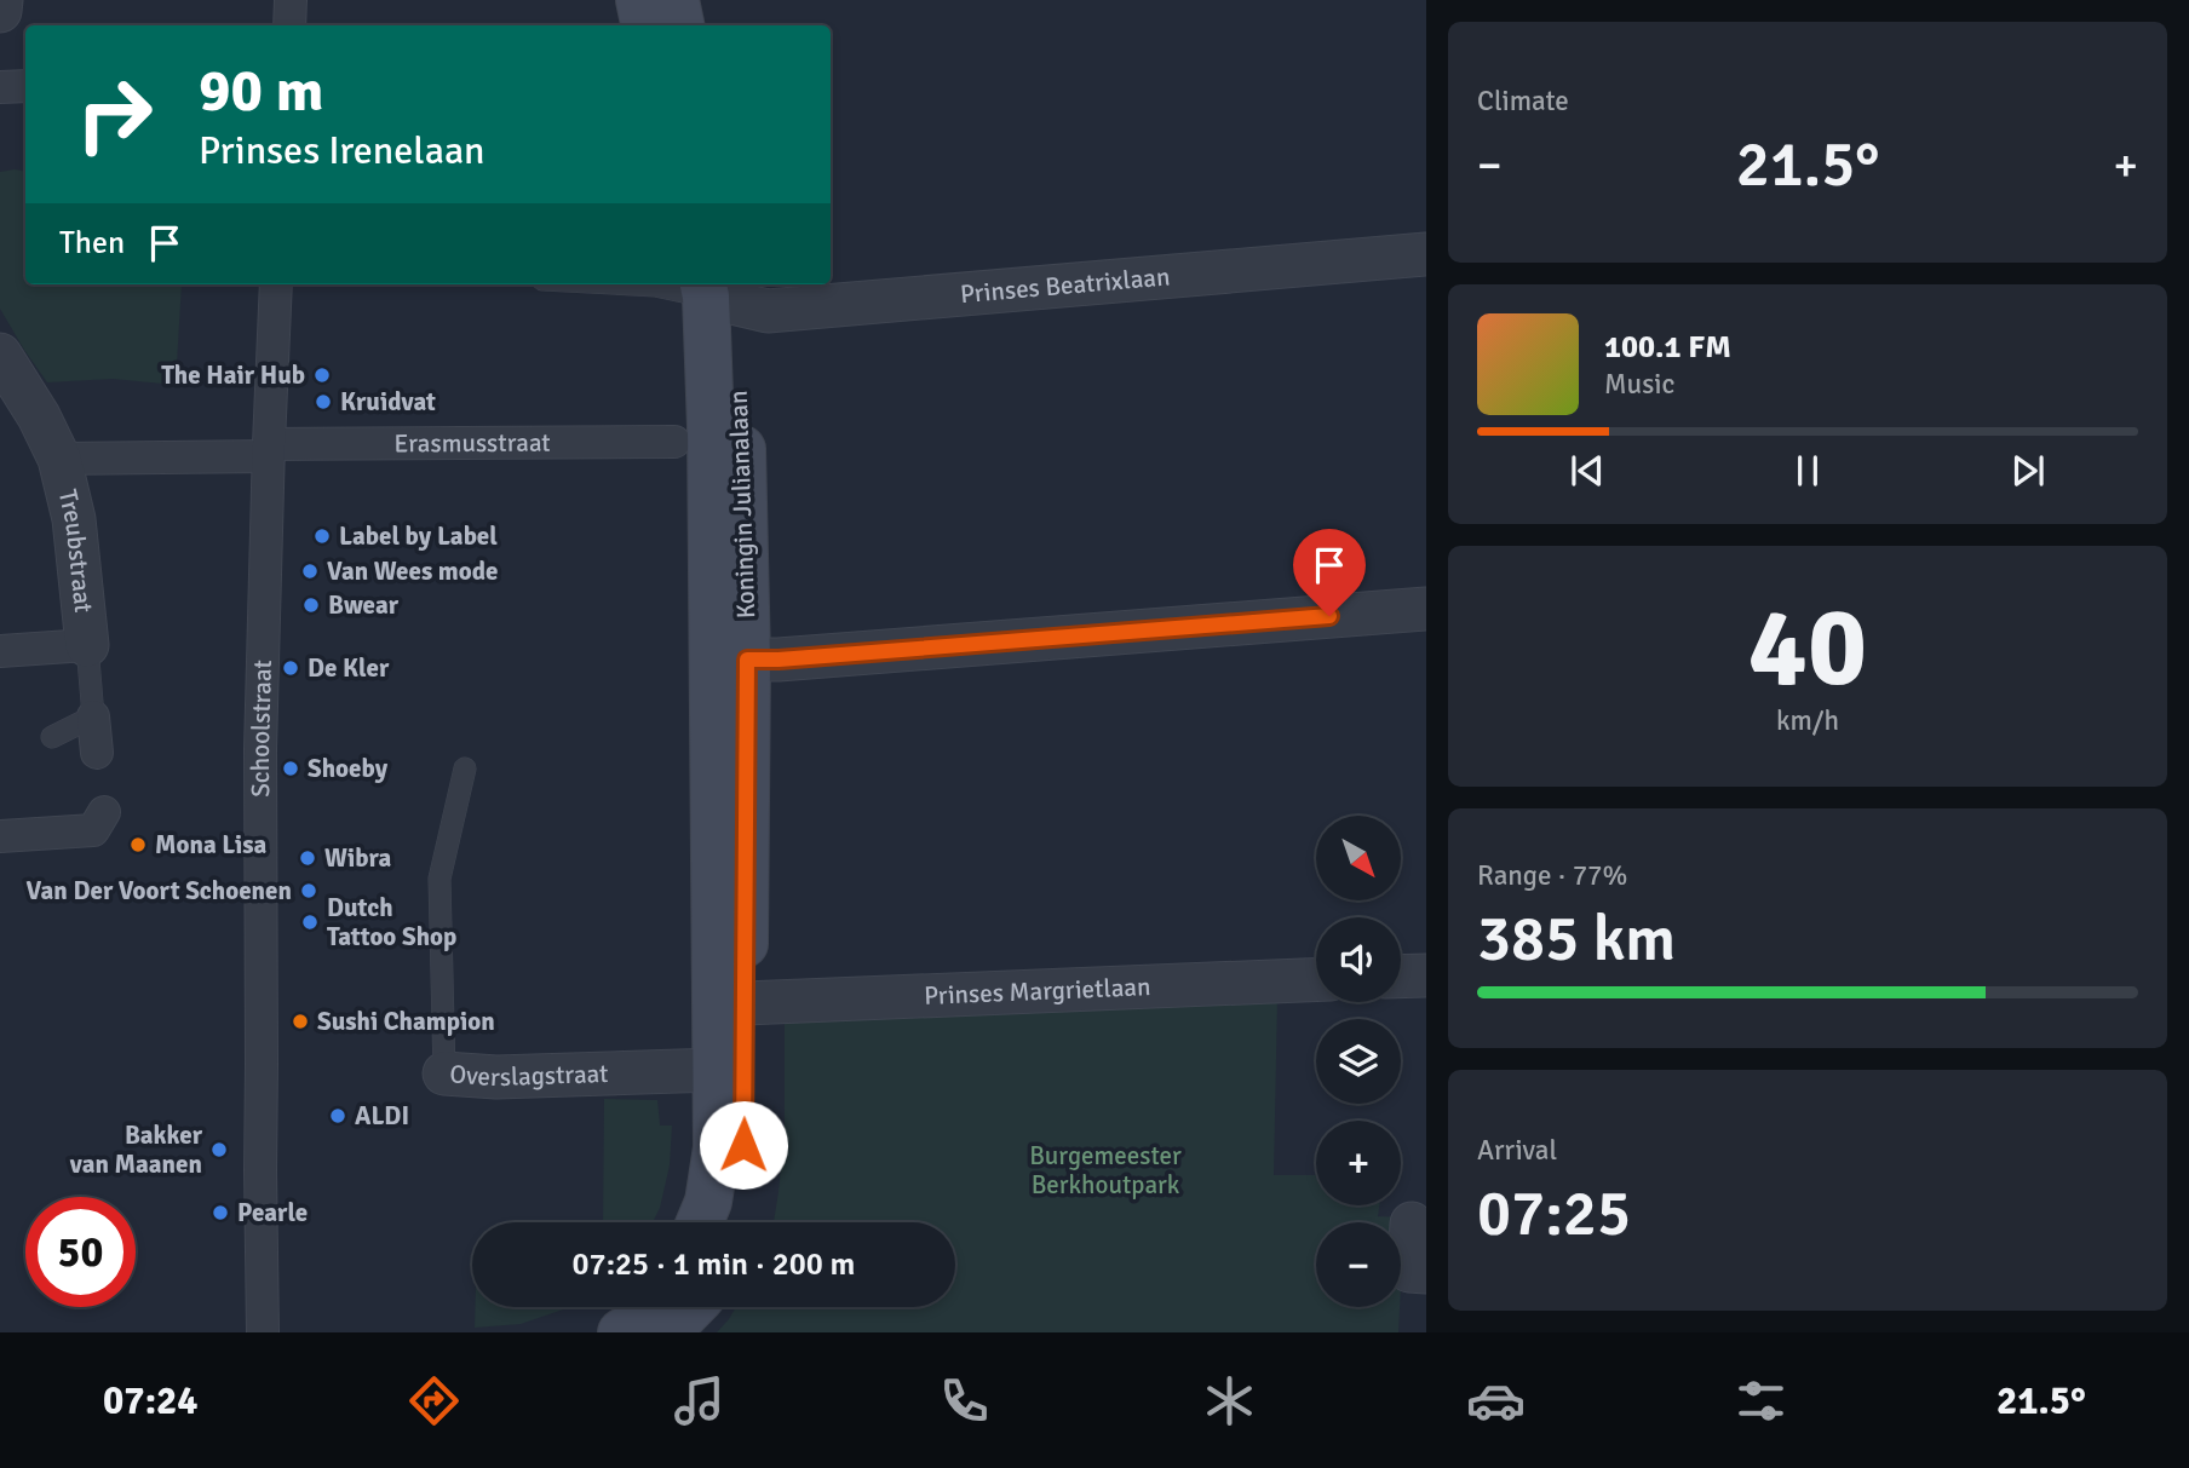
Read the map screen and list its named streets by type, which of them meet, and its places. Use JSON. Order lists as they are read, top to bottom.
{
  "streets": {
    "main road": ["Koningin Julianalaan"],
    "street": [
      "Prinses Beatrixlaan",
      "Erasmusstraat",
      "Treubstraat",
      "Schoolstraat",
      "Prinses Margrietlaan",
      "Overslagstraat"
    ]
  },
  "crossings": [
    ["Prinses Beatrixlaan", "Koningin Julianalaan"],
    ["Erasmusstraat", "Treubstraat"],
    ["Erasmusstraat", "Schoolstraat"],
    ["Koningin Julianalaan", "Prinses Margrietlaan"],
    ["Koningin Julianalaan", "Overslagstraat"]
  ],
  "parks": ["Burgemeester Berkhoutpark"],
  "places": [
    "The Hair Hub",
    "Kruidvat",
    "Label by Label",
    "Van Wees mode",
    "Bwear",
    "De Kler",
    "Shoeby",
    "Mona Lisa",
    "Wibra",
    "Van Der Voort Schoenen",
    "Dutch Tattoo Shop",
    "Sushi Champion",
    "ALDI",
    "Bakker van Maanen",
    "Pearle"
  ],
  "north": "bottom right",
  "page": {
    "tile": [
      "Climate",
      ["40", "km/h"],
      ["Range · 77%", "385 km"],
      ["Arrival", "07:25"]
    ],
    "turn": ["90 m", "Prinses Irenelaan"],
    "heat": ["−", "21.5°", "+"],
    "then": "Then",
    "song": ["100.1 FM", "Music"],
    "map_buttons": ["+", "−"],
    "limit": "50",
    "trip": "07:25 · 1 min · 200 m",
    "tabs": ["07:24", "21.5°"]
  }
}
